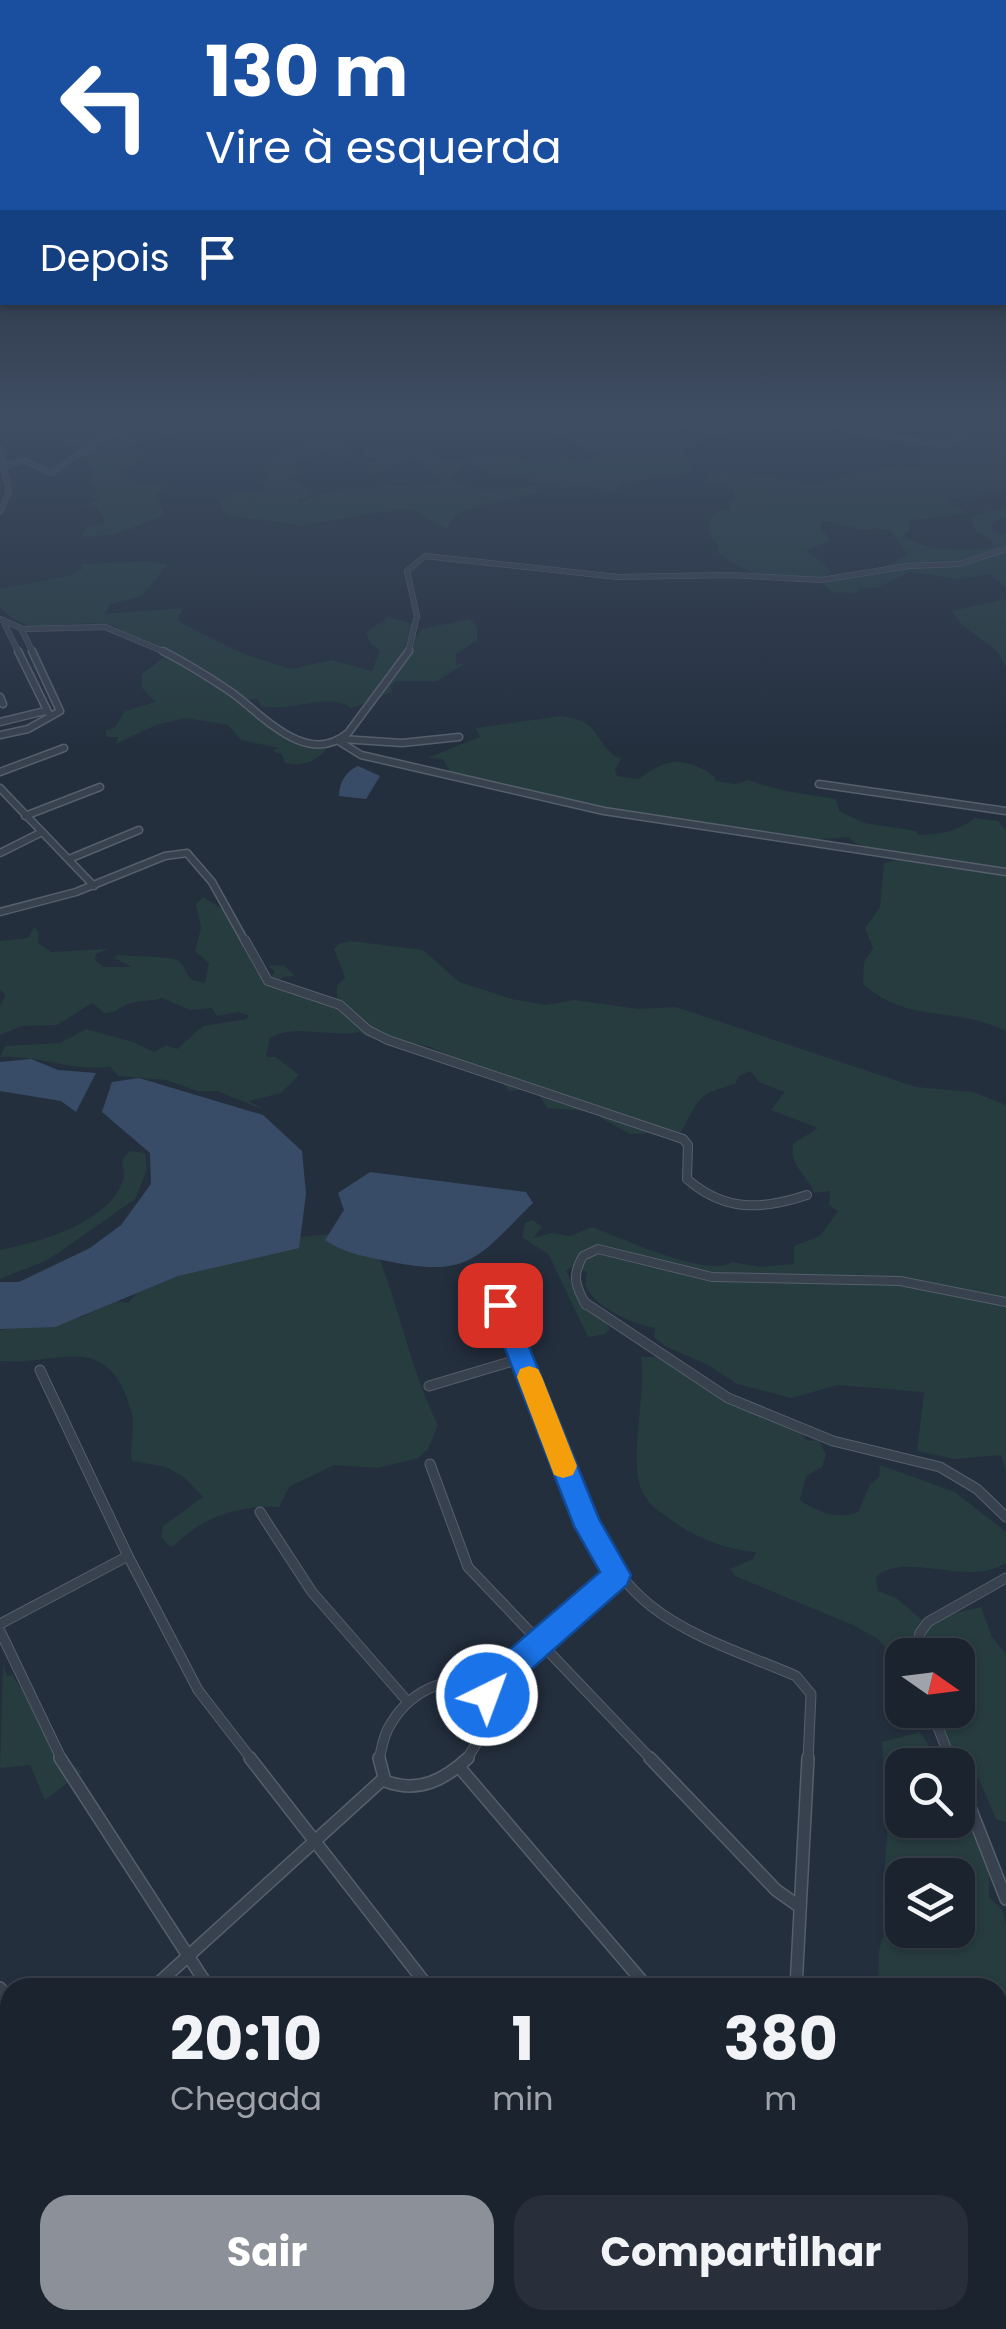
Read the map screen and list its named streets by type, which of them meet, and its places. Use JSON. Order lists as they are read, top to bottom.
{
  "north": "right",
  "page": {
    "turn": ["130 m", "Vire à esquerda"],
    "then": "Depois",
    "eta": [
      "20:10",
      "Chegada",
      "1",
      "min",
      "380",
      "m"
    ],
    "buttons": ["Sair", "Compartilhar"]
  }
}
